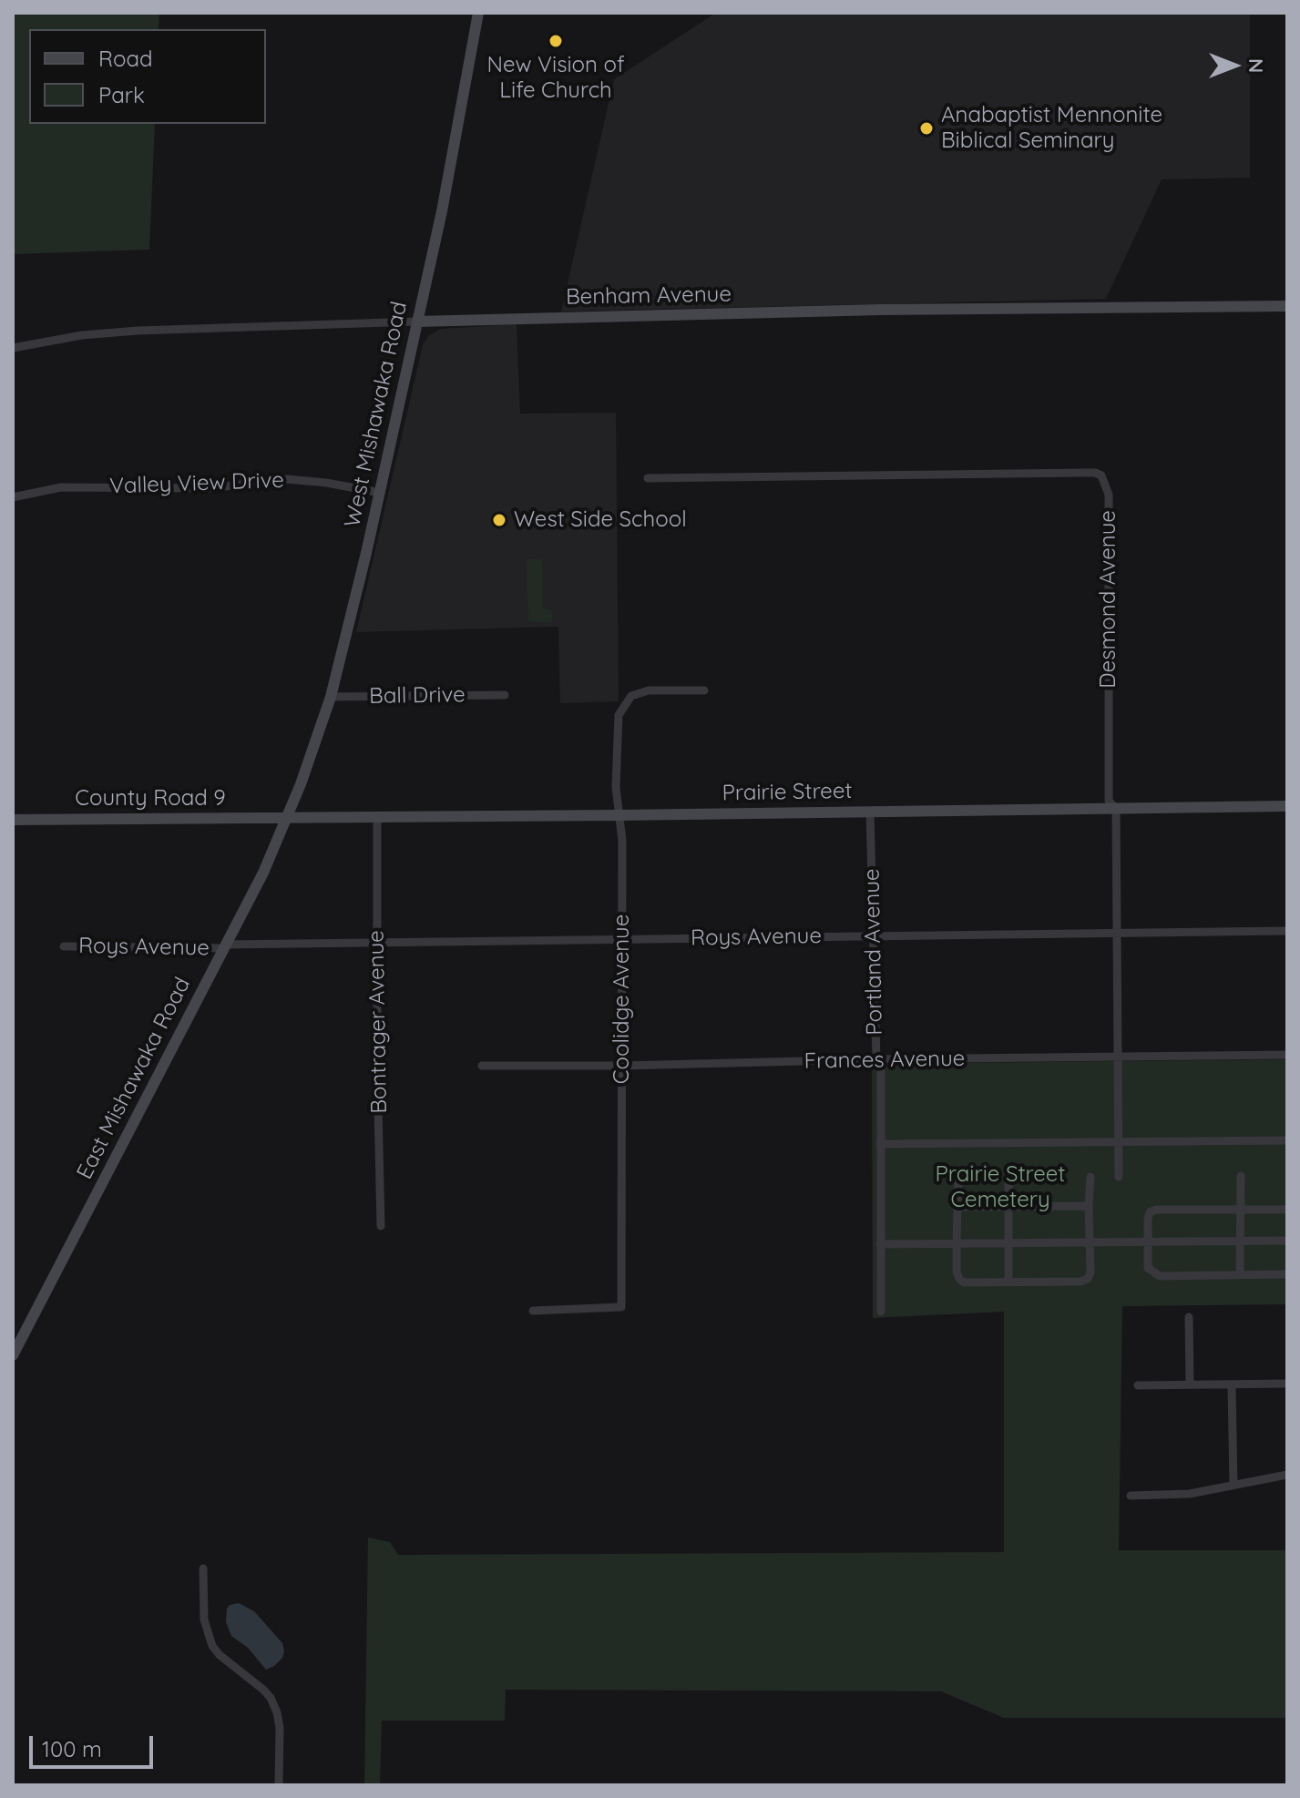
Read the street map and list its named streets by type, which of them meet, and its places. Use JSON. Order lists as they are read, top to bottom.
{
  "streets": {
    "main road": [
      "Benham Avenue",
      "West Mishawaka Road",
      "Prairie Street",
      "County Road 9",
      "East Mishawaka Road"
    ],
    "street": [
      "Valley View Drive",
      "Desmond Avenue",
      "Ball Drive",
      "Roys Avenue",
      "Portland Avenue",
      "Coolidge Avenue",
      "Bontrager Avenue",
      "Frances Avenue"
    ]
  },
  "crossings": [
    ["Benham Avenue", "West Mishawaka Road"],
    ["West Mishawaka Road", "Valley View Drive"],
    ["West Mishawaka Road", "Ball Drive"],
    ["West Mishawaka Road", "Prairie Street"],
    ["West Mishawaka Road", "County Road 9"],
    ["West Mishawaka Road", "East Mishawaka Road"],
    ["Desmond Avenue", "Prairie Street"],
    ["Desmond Avenue", "Roys Avenue"],
    ["Desmond Avenue", "Frances Avenue"],
    ["Prairie Street", "County Road 9"],
    ["Prairie Street", "Portland Avenue"],
    ["Prairie Street", "Coolidge Avenue"],
    ["Prairie Street", "Bontrager Avenue"],
    ["Prairie Street", "East Mishawaka Road"],
    ["County Road 9", "East Mishawaka Road"],
    ["Roys Avenue", "Portland Avenue"],
    ["Roys Avenue", "Coolidge Avenue"],
    ["Roys Avenue", "Bontrager Avenue"],
    ["Roys Avenue", "East Mishawaka Road"],
    ["Portland Avenue", "Frances Avenue"],
    ["Coolidge Avenue", "Frances Avenue"]
  ],
  "parks": ["Prairie Street Cemetery"],
  "places": ["New Vision of Life Church", "Anabaptist Mennonite Biblical Seminary", "West Side School"],
  "legend": ["Road", "Park"],
  "scale_bar": "100 m",
  "north": "right"
}
